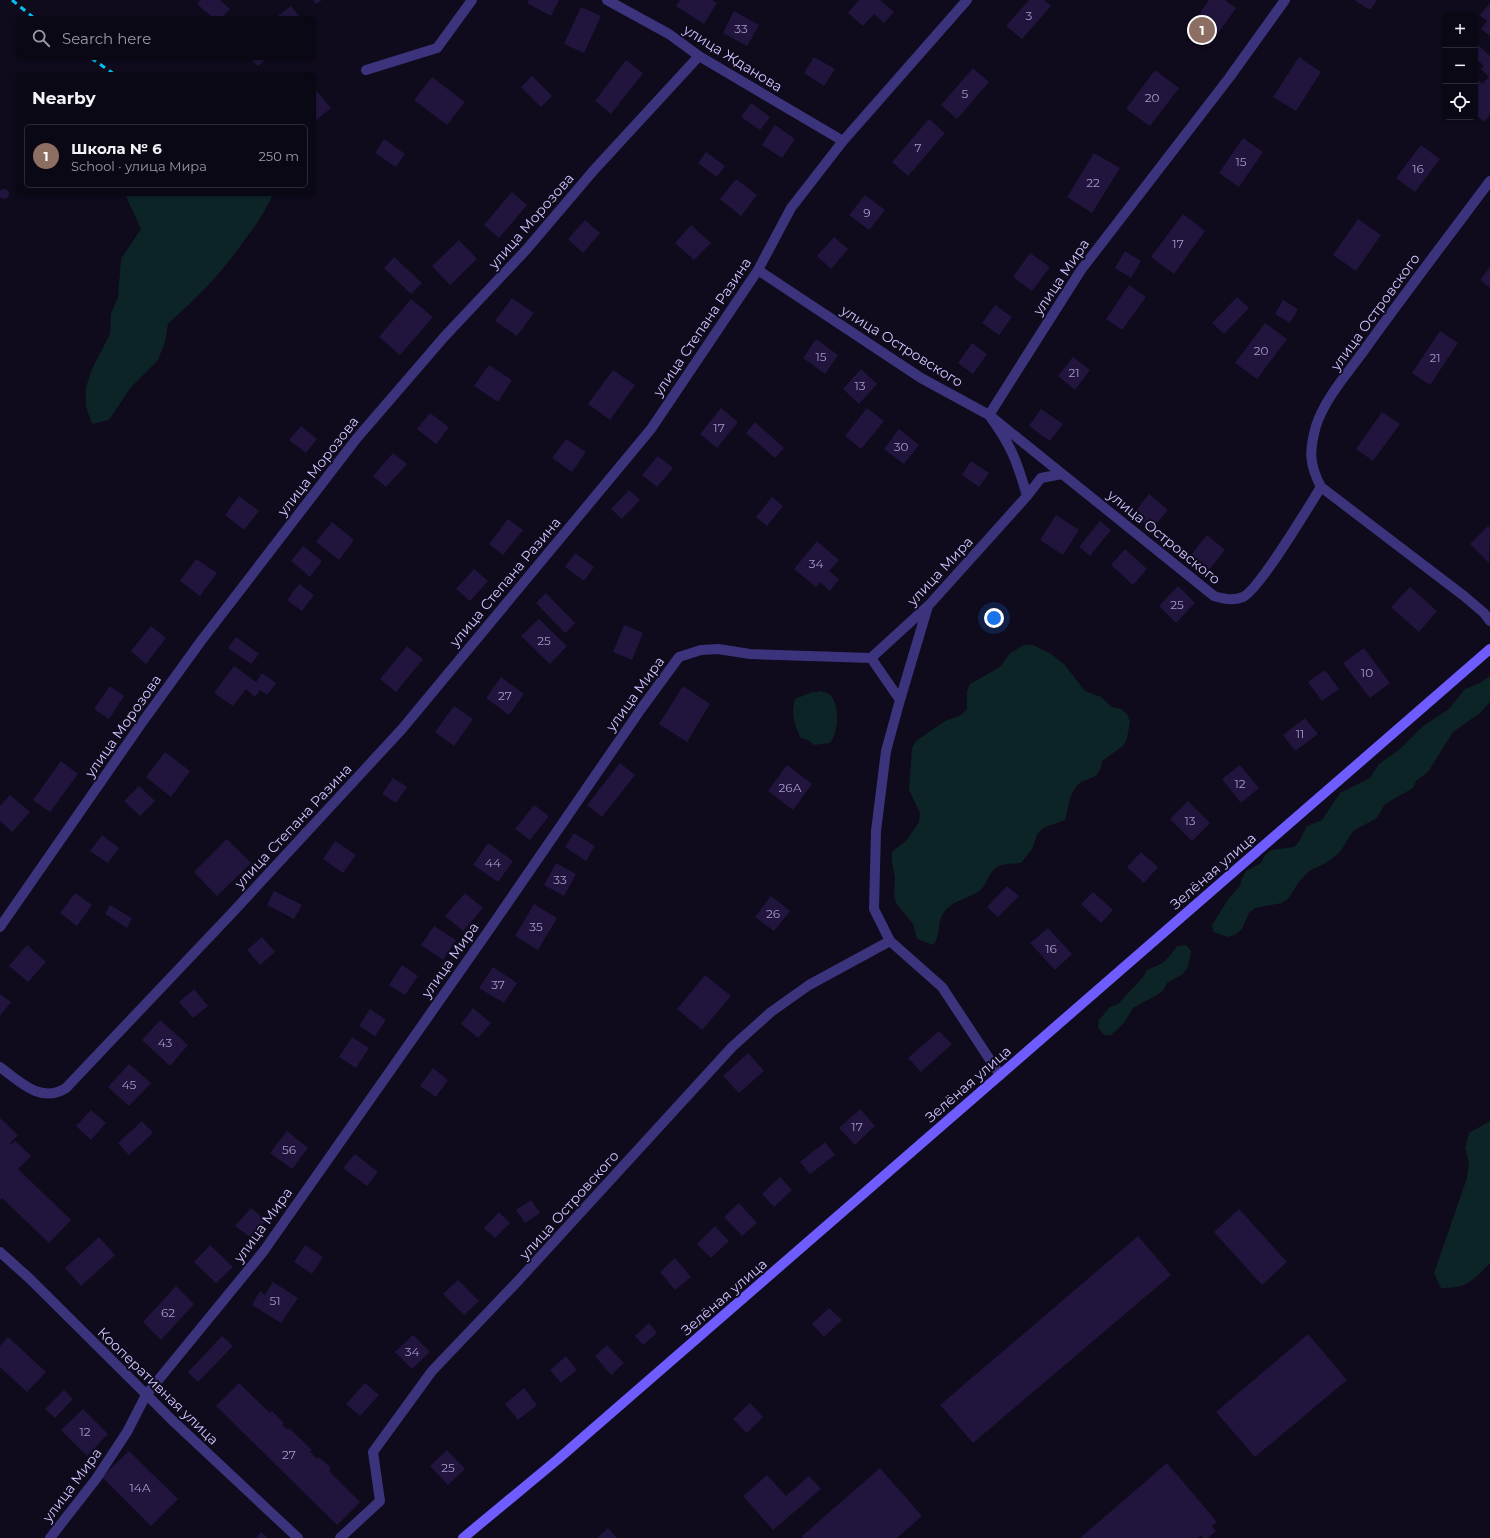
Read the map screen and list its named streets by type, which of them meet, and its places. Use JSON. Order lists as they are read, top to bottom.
{
  "streets": {
    "street": [
      "улица Жданова",
      "улица Морозова",
      "улица Мира",
      "улица Островского",
      "улица Степана Разина",
      "Зелёная улица",
      "Кооперативная улица"
    ]
  },
  "crossings": [
    ["улица Жданова", "улица Морозова"],
    ["улица Жданова", "улица Степана Разина"],
    ["улица Мира", "улица Островского"],
    ["улица Мира", "Кооперативная улица"],
    ["улица Островского", "улица Степана Разина"]
  ],
  "house_numbers": [
    "3",
    "33",
    "5",
    "20",
    "7",
    "15",
    "16",
    "22",
    "9",
    "17",
    "20",
    "15",
    "21",
    "21",
    "13",
    "17",
    "30",
    "34",
    "25",
    "25",
    "10",
    "27",
    "11",
    "12",
    "26А",
    "13",
    "44",
    "33",
    "26",
    "35",
    "16",
    "37",
    "43",
    "45",
    "17",
    "56",
    "51",
    "62",
    "34",
    "12",
    "27",
    "25",
    "14А"
  ],
  "page": {
    "map_buttons": ["+", "−"],
    "pins": "1",
    "search": "Search here",
    "heading": "Nearby",
    "list": [
      {
        "mark": "1",
        "name": "Школа № 6",
        "note": "School · улица Мира",
        "value": "250 m"
      }
    ]
  }
}
